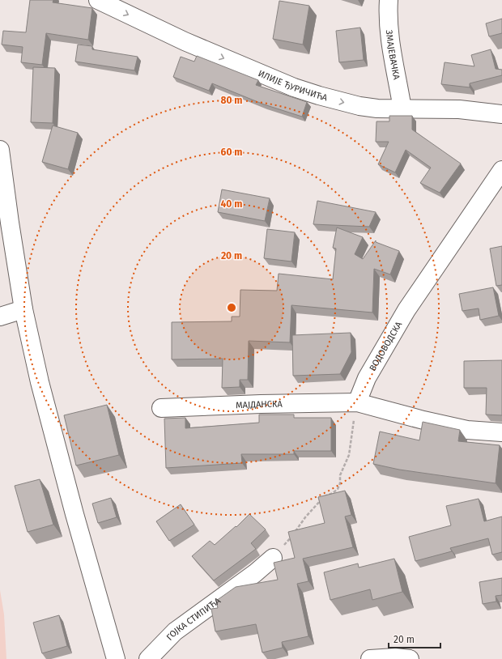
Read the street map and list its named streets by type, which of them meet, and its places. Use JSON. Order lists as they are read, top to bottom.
{
  "streets": {
    "street": [
      "ЗМАЈЕВАЧКА",
      "ИЛИЈЕ ЂУРИЧИЋА",
      "ВОДОВОДСКА",
      "МАЈДАНСКА",
      "ГОЈКА СТИПИЋА"
    ]
  },
  "crossings": [
    ["ЗМАЈЕВАЧКА", "ИЛИЈЕ ЂУРИЧИЋА"],
    ["ВОДОВОДСКА", "МАЈДАНСКА"]
  ],
  "one_way": ["ИЛИЈЕ ЂУРИЧИЋА"],
  "scale_bar": "20 m",
  "rings": [
    "80 m",
    "60 m",
    "40 m",
    "20 m"
  ]
}
